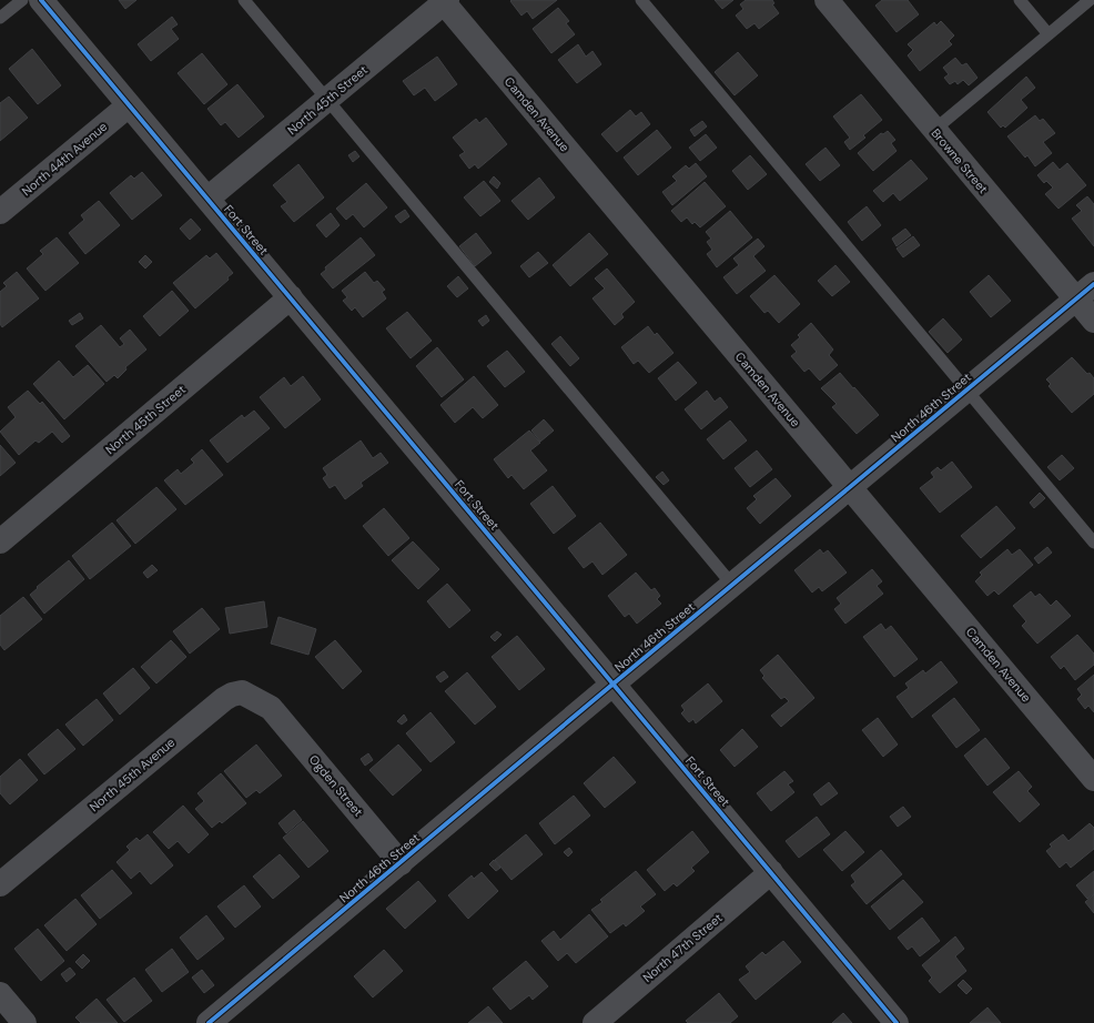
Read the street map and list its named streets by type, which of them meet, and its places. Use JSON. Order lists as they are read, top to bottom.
{
  "streets": {
    "street": [
      "North 45th Street",
      "Camden Avenue",
      "North 44th Avenue",
      "Browne Street",
      "Fort Street",
      "North 46th Street",
      "North 45th Avenue",
      "Ogden Street",
      "North 47th Street"
    ]
  },
  "crossings": [
    ["North 45th Street", "Camden Avenue"],
    ["North 45th Street", "Fort Street"],
    ["Camden Avenue", "North 46th Street"],
    ["North 44th Avenue", "Fort Street"],
    ["Browne Street", "North 46th Street"],
    ["Fort Street", "North 46th Street"],
    ["Fort Street", "North 47th Street"],
    ["North 46th Street", "Ogden Street"],
    ["North 45th Avenue", "Ogden Street"]
  ]
}
